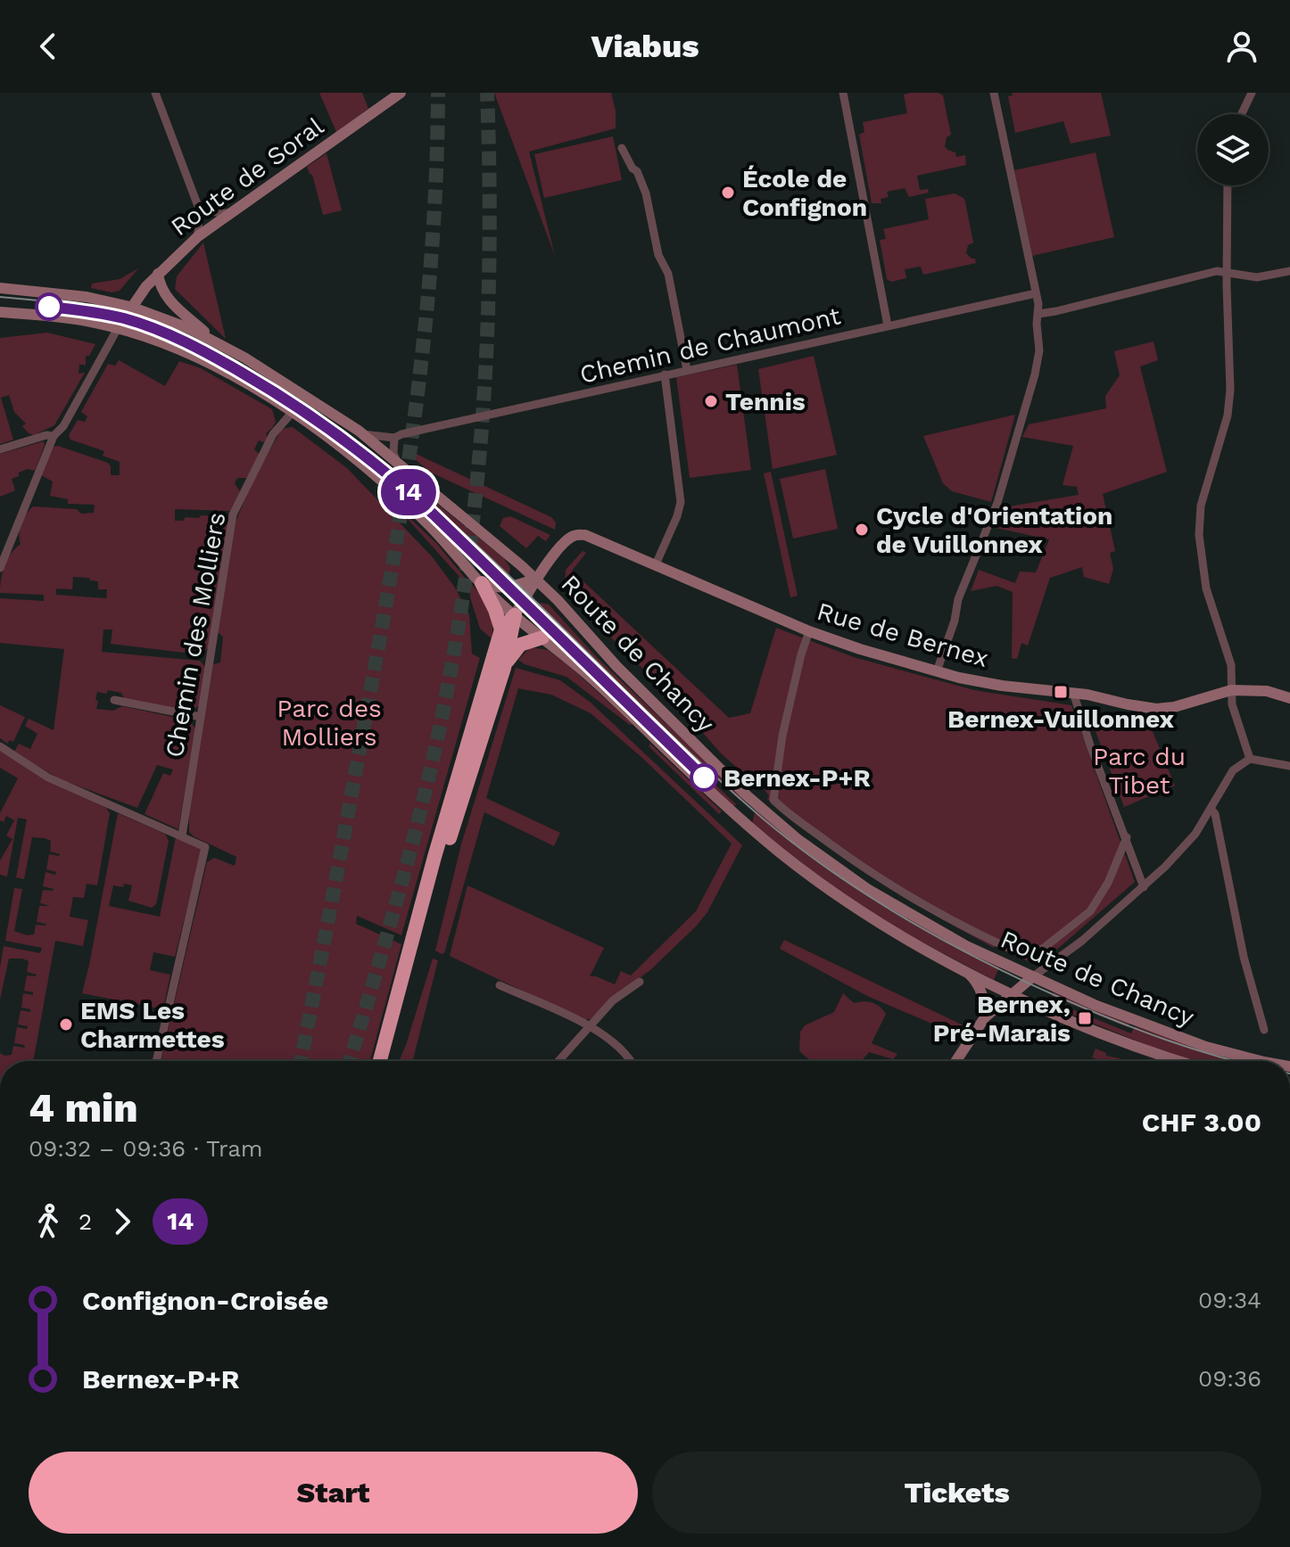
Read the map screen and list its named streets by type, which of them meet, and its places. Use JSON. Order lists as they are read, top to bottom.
{
  "streets": {
    "main road": ["Route de Soral", "Rue de Bernex", "Route de Chancy"],
    "street": ["Chemin de Chaumont", "Chemin des Molliers"]
  },
  "crossings": [
    ["Route de Soral", "Route de Chancy"],
    ["Chemin de Chaumont", "Route de Chancy"],
    ["Chemin des Molliers", "Route de Chancy"],
    ["Rue de Bernex", "Route de Chancy"]
  ],
  "parks": ["Parc des Molliers", "Parc du Tibet"],
  "places": {
    "other": [
      "École de Confignon",
      "Tennis",
      "Cycle d'Orientation de Vuillonnex",
      "Bernex-P+R",
      "EMS Les Charmettes"
    ],
    "transit": ["Bernex-Vuillonnex", "Bernex, Pré-Marais"]
  },
  "lines": ["tram line 14"],
  "page": {
    "header": "Viabus",
    "on_map": "14",
    "heading": ["4 min", "09:32 – 09:36 · Tram", "CHF 3.00"],
    "legs": ["2", "14"],
    "list": [
      {
        "name": "Confignon-Croisée",
        "value": "09:34"
      },
      {
        "name": "Bernex-P+R",
        "value": "09:36"
      }
    ],
    "buttons": ["Start", "Tickets"]
  }
}
